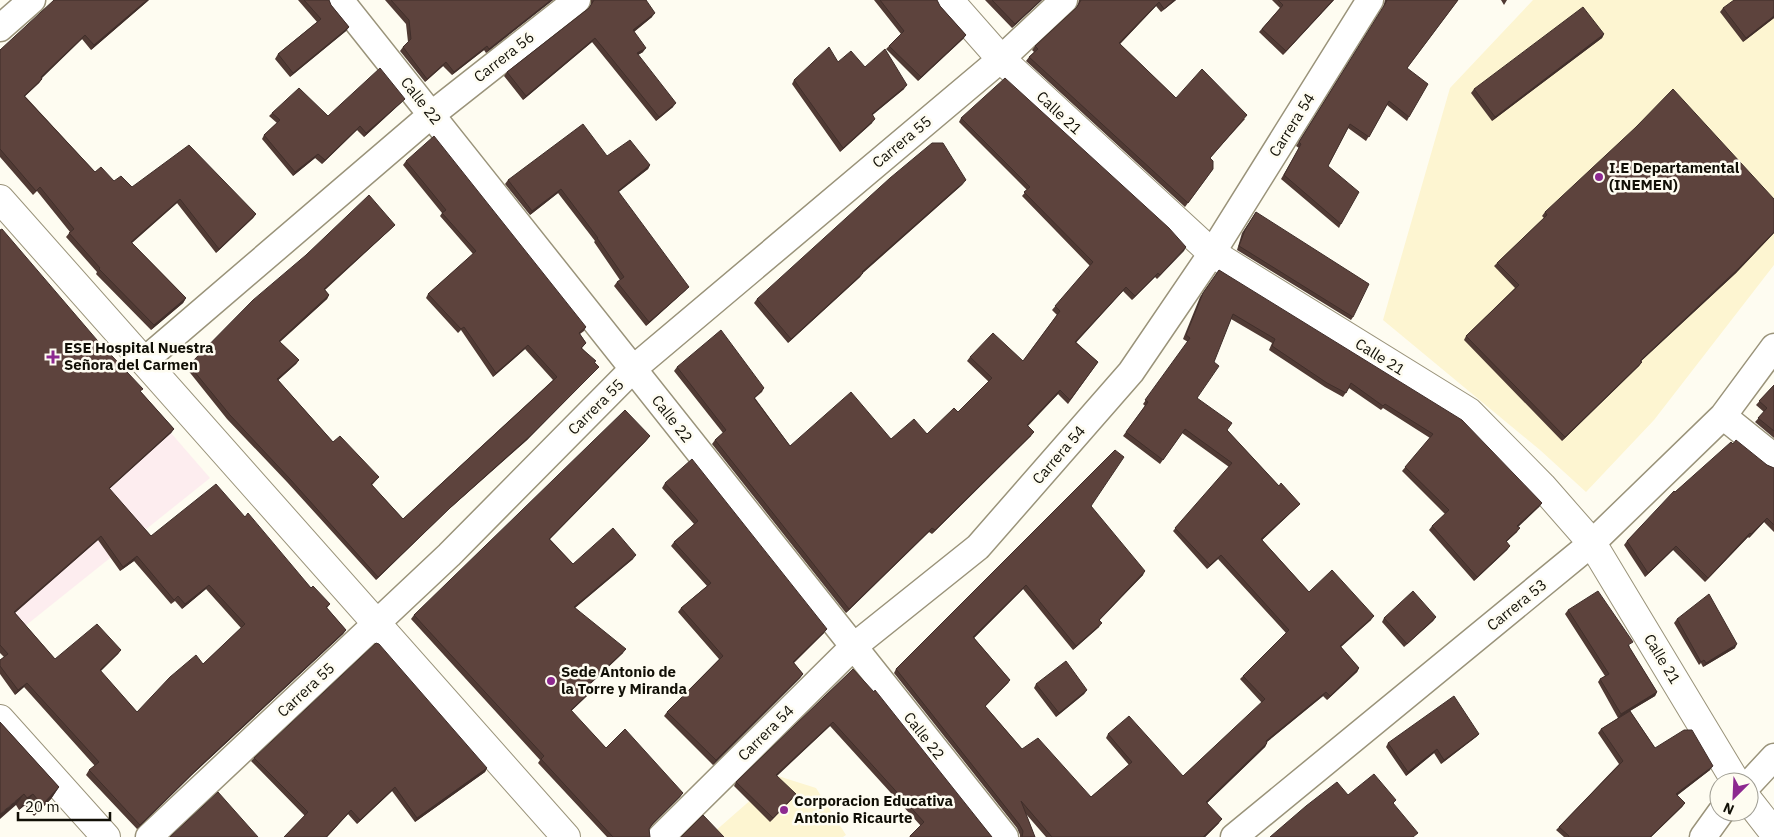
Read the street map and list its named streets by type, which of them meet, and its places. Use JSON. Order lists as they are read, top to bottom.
{
  "streets": {
    "street": [
      "Carrera 56",
      "Calle 22",
      "Calle 21",
      "Carrera 54",
      "Carrera 55",
      "Carrera 53"
    ]
  },
  "crossings": [
    ["Carrera 56", "Calle 22"],
    ["Calle 22", "Carrera 54"],
    ["Calle 22", "Carrera 55"],
    ["Calle 21", "Carrera 54"],
    ["Calle 21", "Carrera 55"],
    ["Calle 21", "Carrera 53"]
  ],
  "places": {
    "other": ["I.E Departamental (INEMEN)", "Sede Antonio de la Torre y Miranda", "Corporacion Educativa Antonio Ricaurte"],
    "health": ["ESE Hospital Nuestra Señora del Carmen"]
  },
  "scale_bar": "20 m",
  "north": "bottom left"
}
